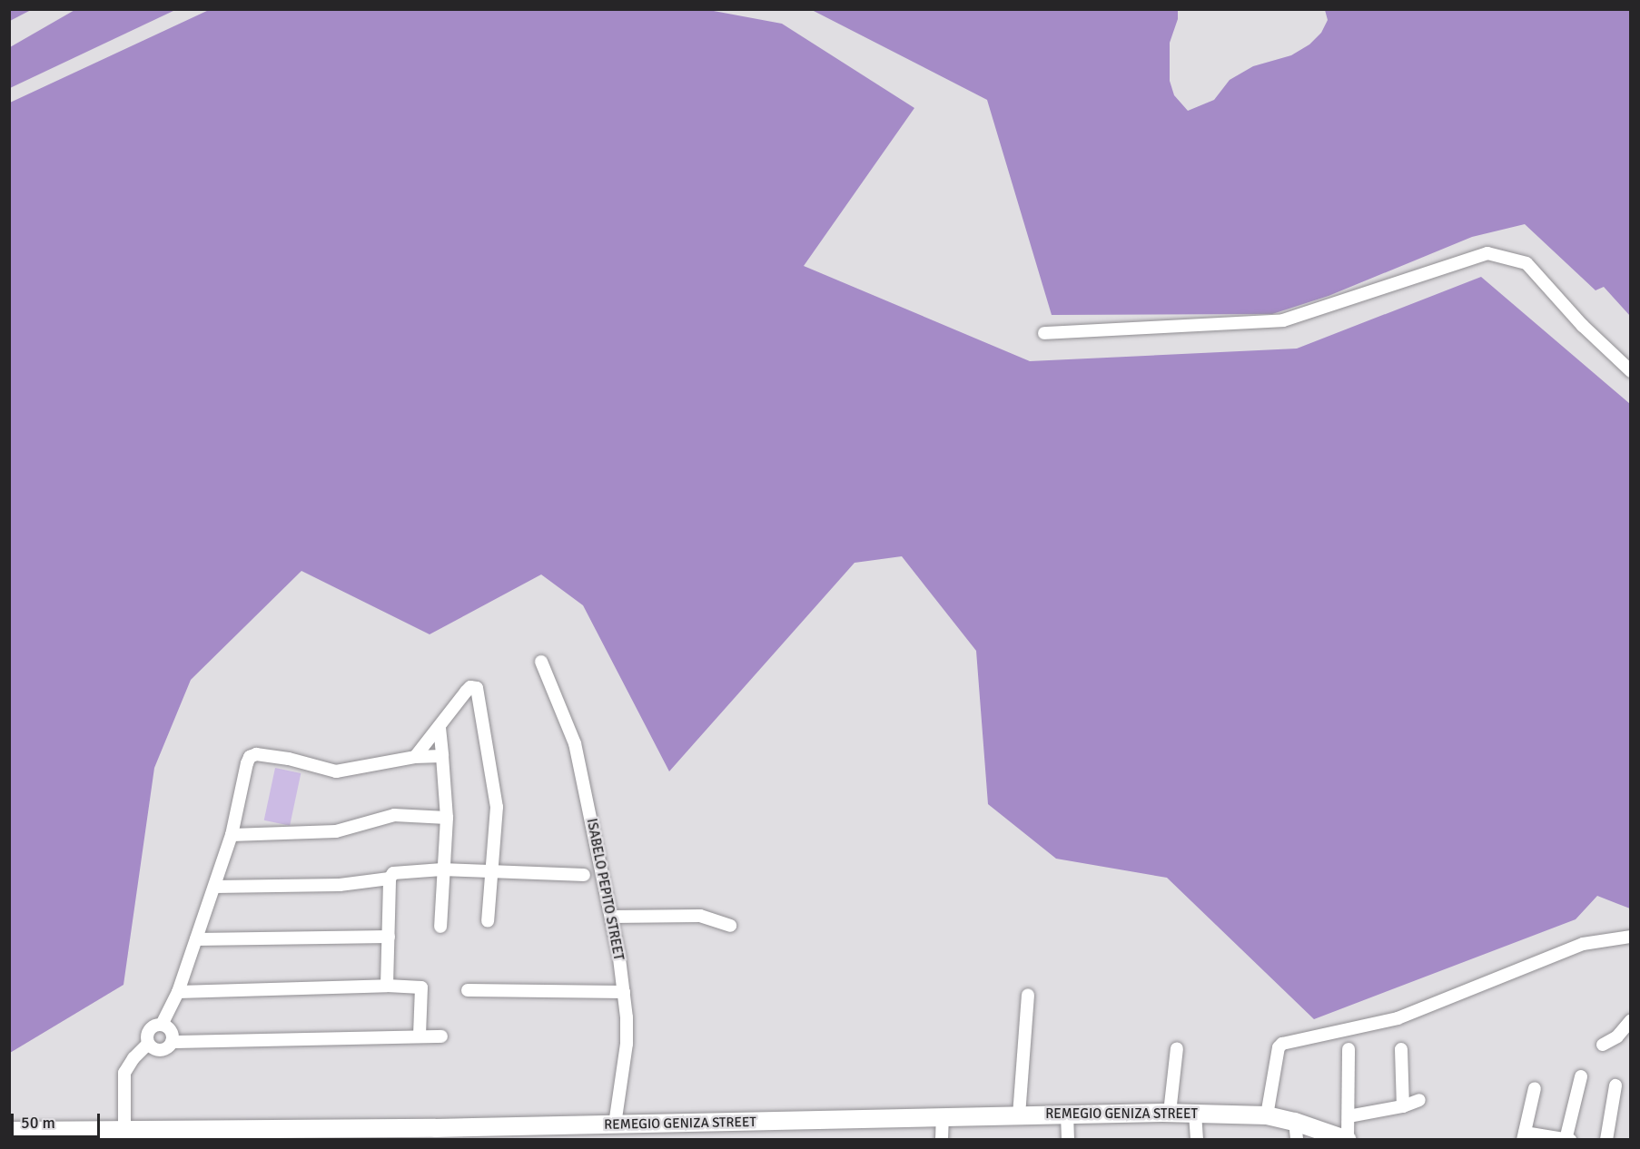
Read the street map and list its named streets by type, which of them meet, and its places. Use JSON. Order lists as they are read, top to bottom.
{
  "streets": {
    "street": ["ISABELO PEPITO STREET", "REMEGIO GENIZA STREET"]
  },
  "crossings": [
    ["ISABELO PEPITO STREET", "REMEGIO GENIZA STREET"]
  ],
  "scale_bar": "50 m"
}
